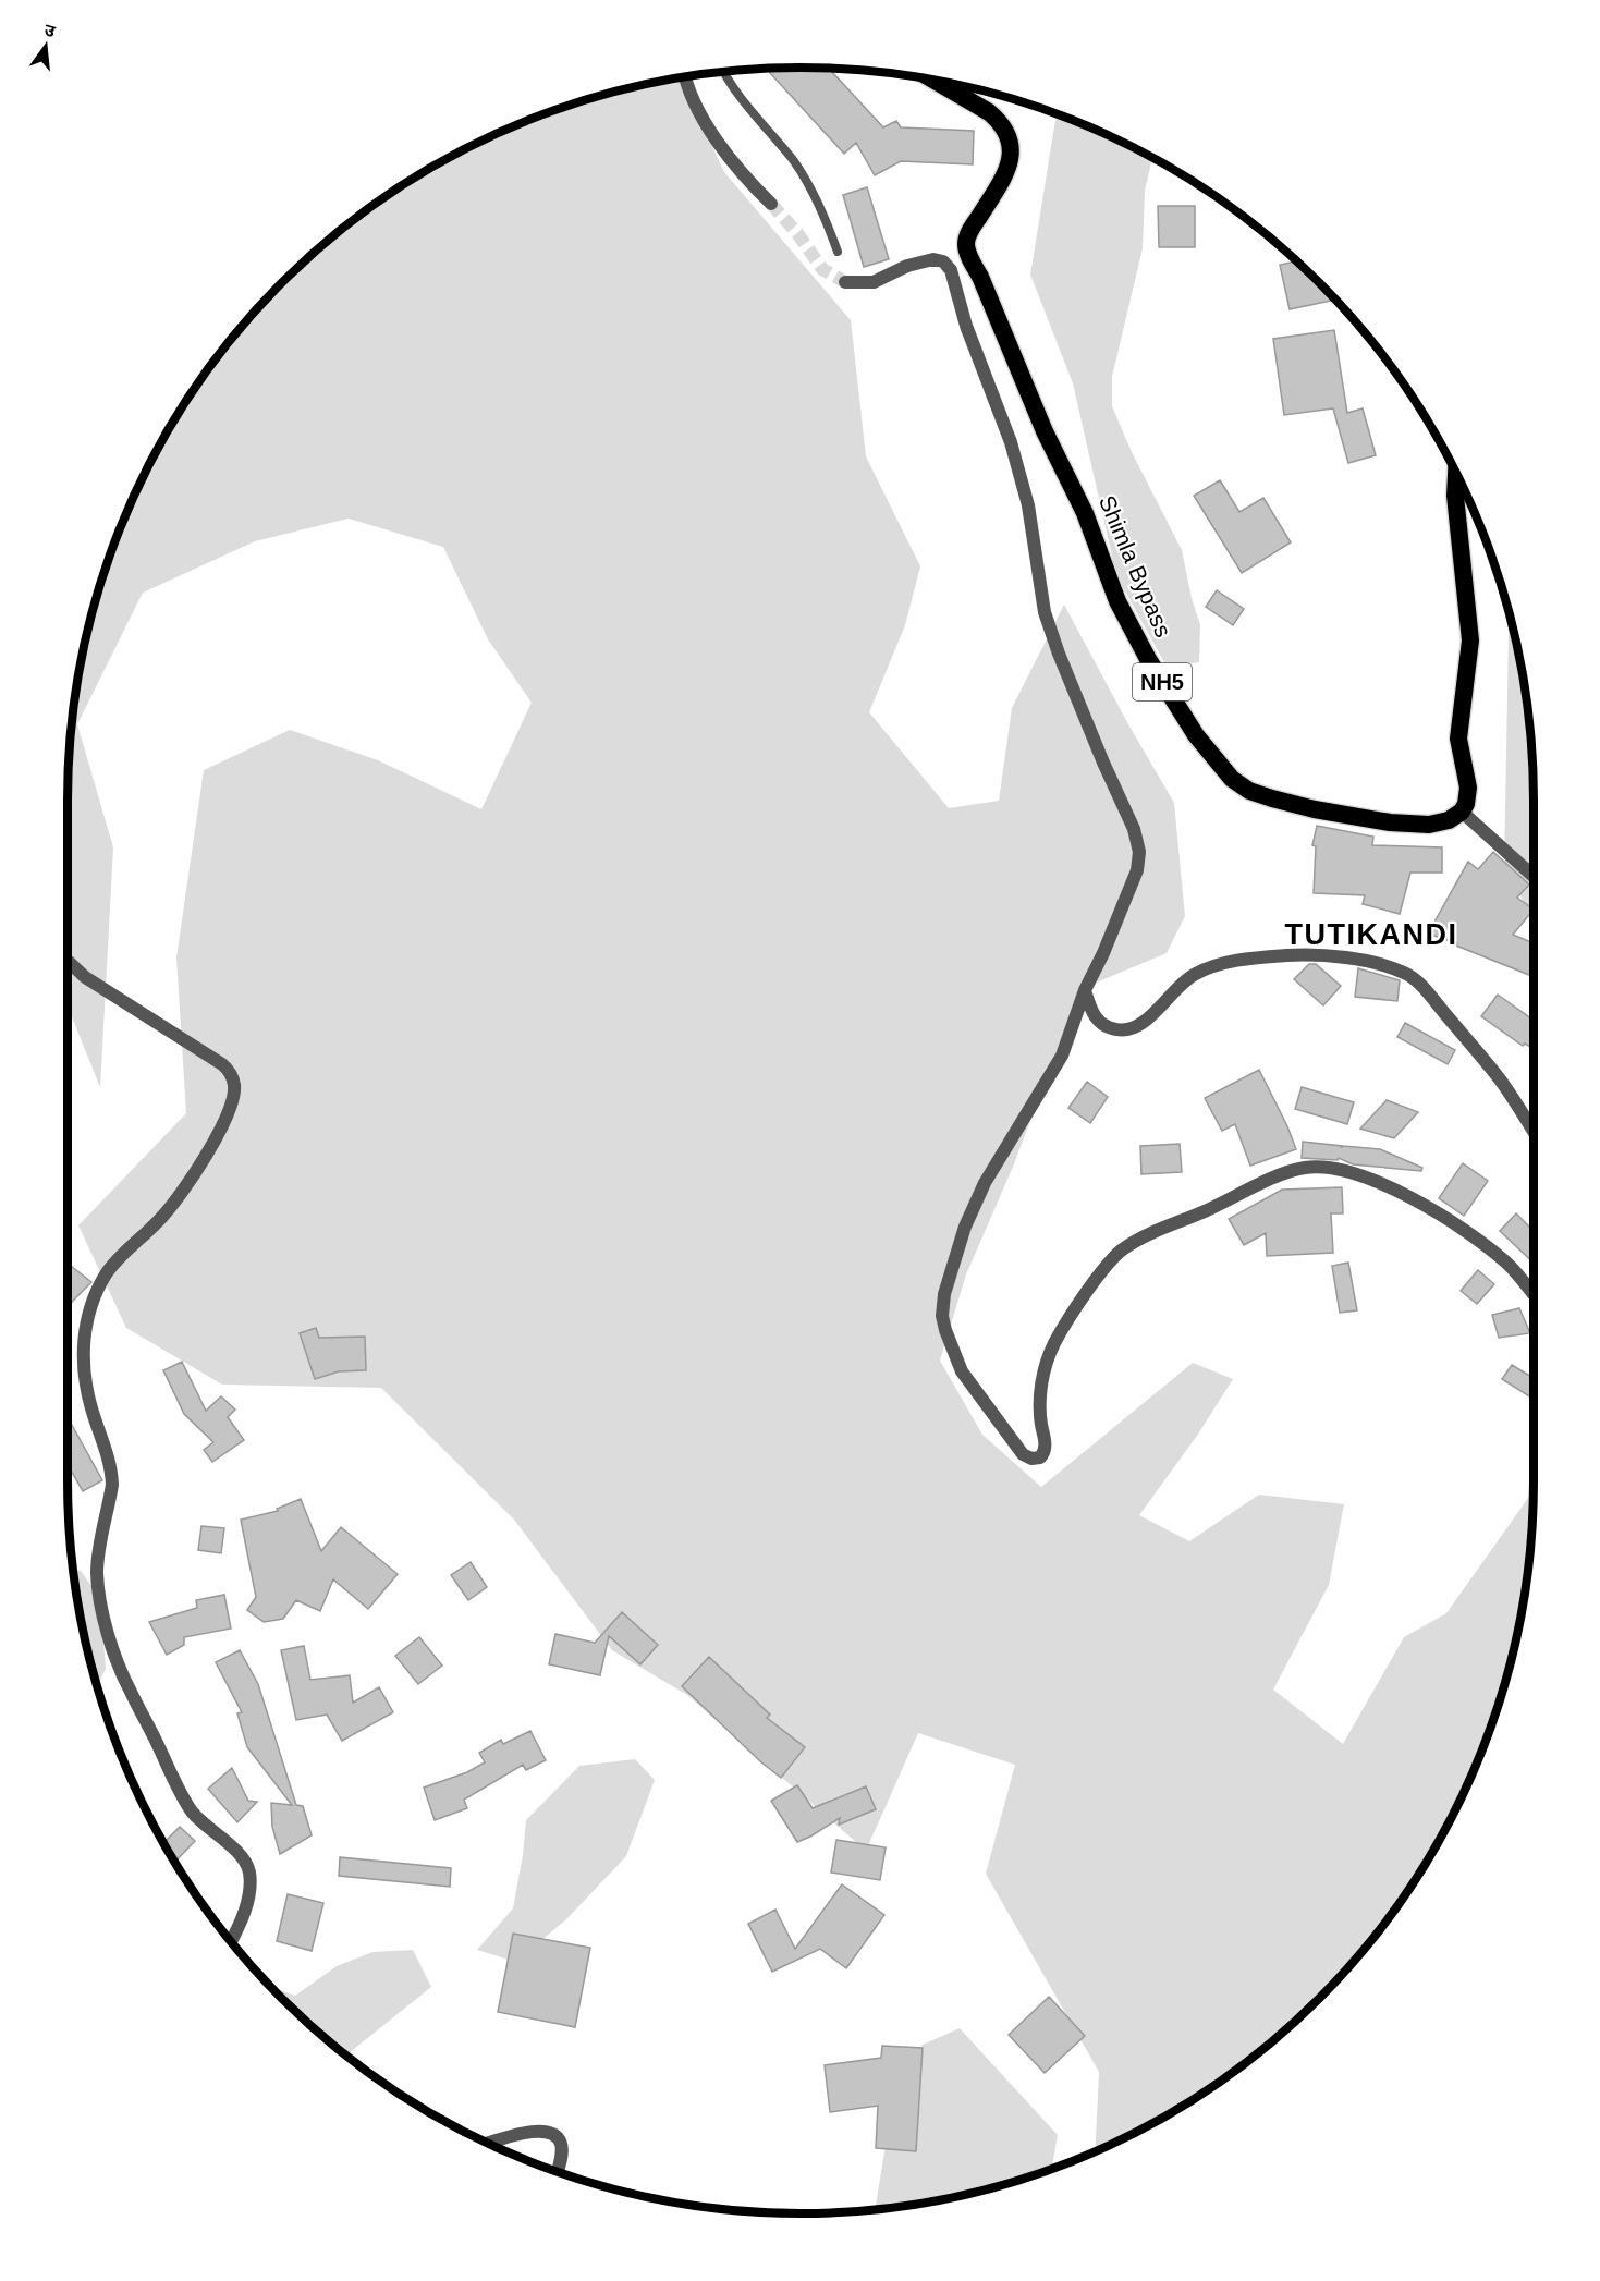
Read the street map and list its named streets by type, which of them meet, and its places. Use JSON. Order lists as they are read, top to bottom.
{
  "streets": {
    "highway": ["Shimla Bypass", "NH5"]
  },
  "districts": ["TUTIKANDI"],
  "north": "top"
}
